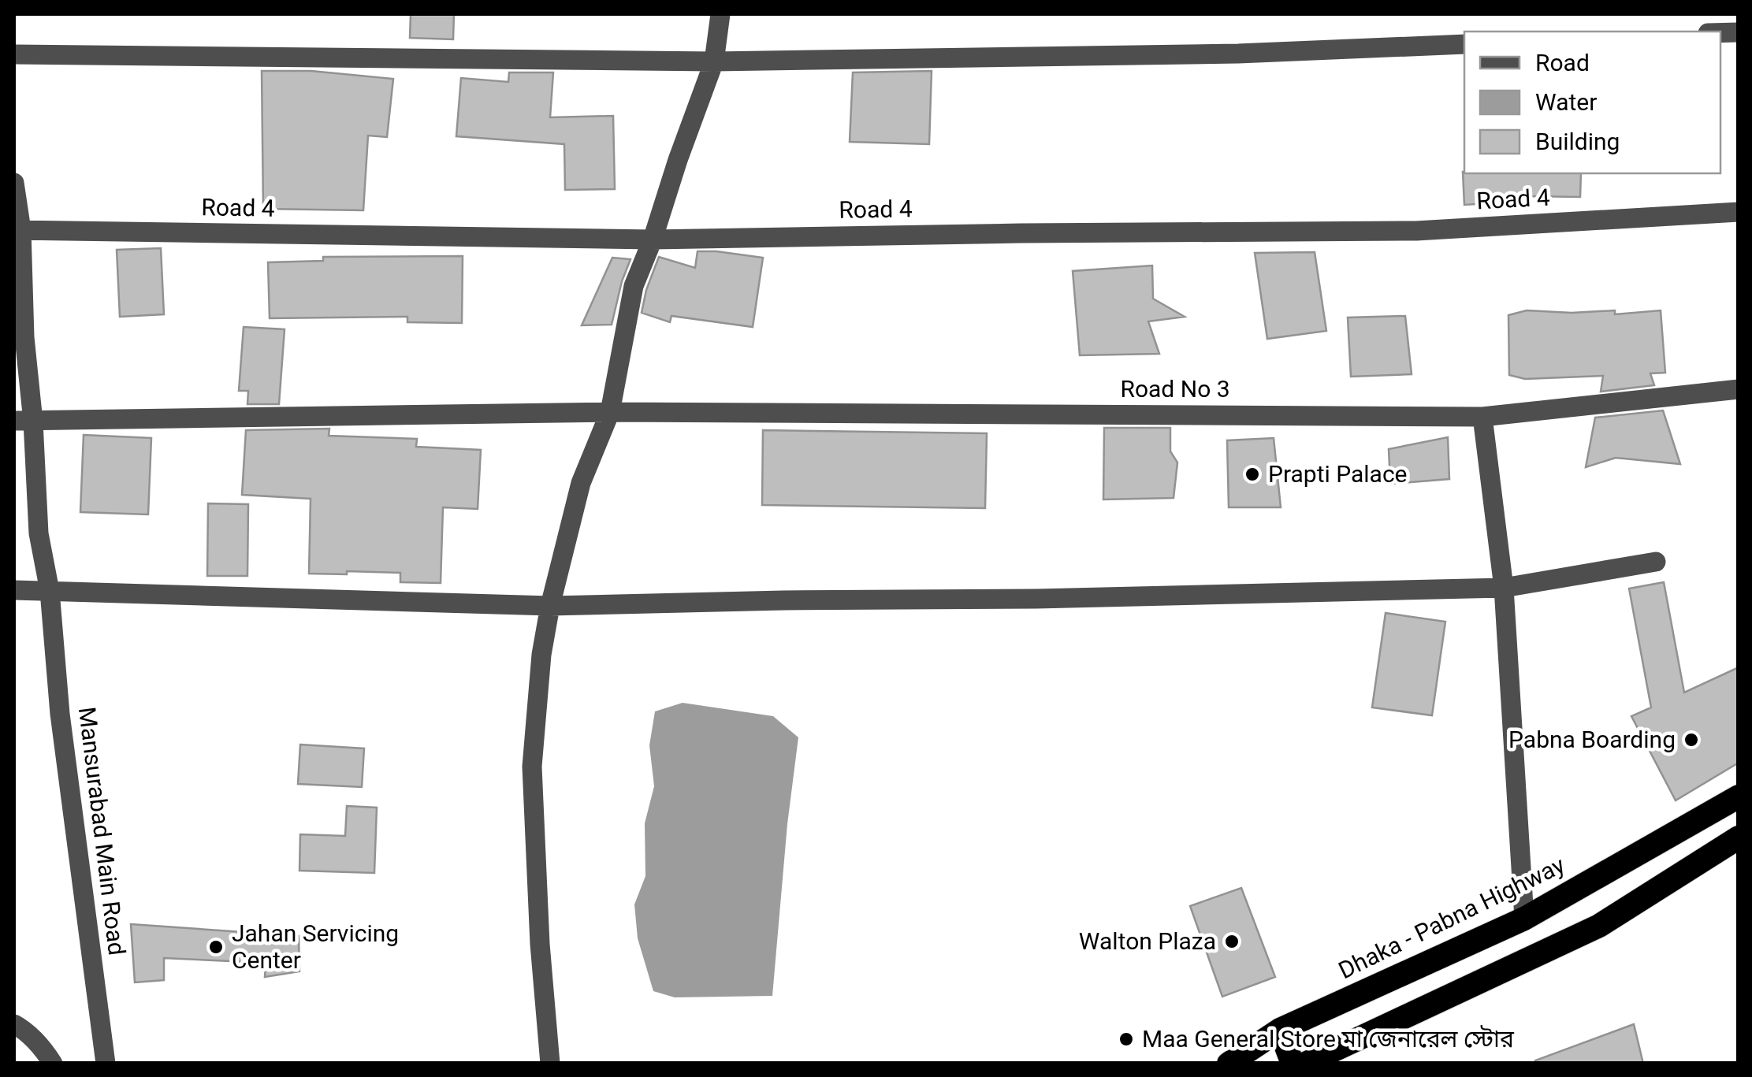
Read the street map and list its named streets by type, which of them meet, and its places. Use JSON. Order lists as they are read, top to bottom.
{
  "streets": {
    "highway": ["Dhaka - Pabna Highway"],
    "street": ["Road 4", "Road No 3", "Mansurabad Main Road"]
  },
  "crossings": [
    ["Road 4", "Mansurabad Main Road"],
    ["Road No 3", "Mansurabad Main Road"]
  ],
  "places": [
    "Prapti Palace",
    "Pabna Boarding",
    "Walton Plaza",
    "Jahan Servicing Center",
    "Maa General Store মা জেনারেল স্টোর"
  ],
  "legend": ["Road", "Water", "Building"]
}
